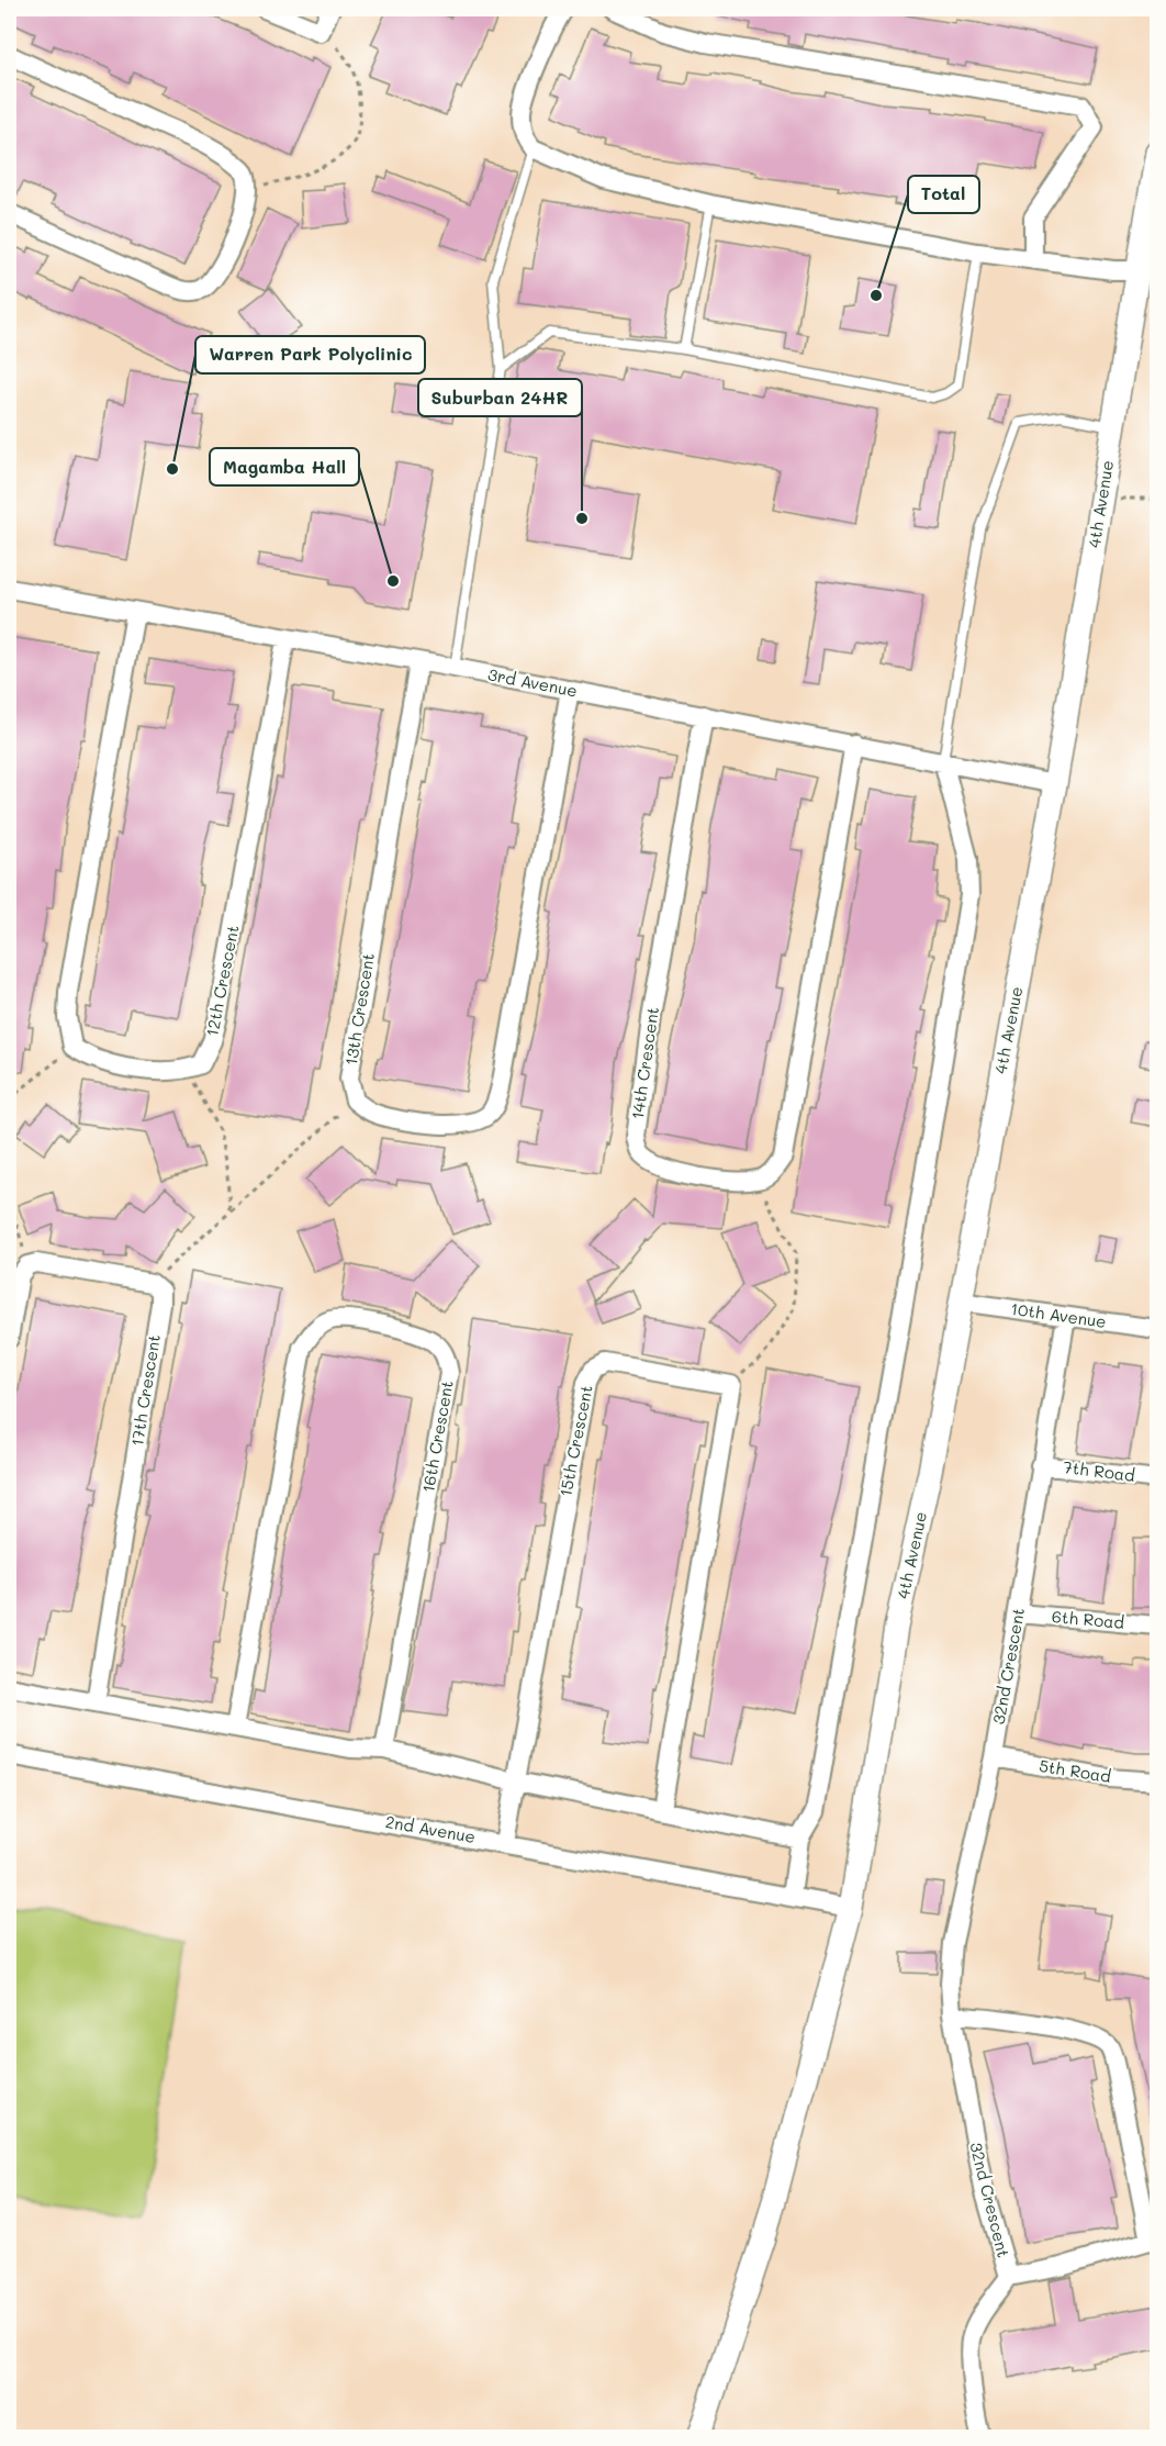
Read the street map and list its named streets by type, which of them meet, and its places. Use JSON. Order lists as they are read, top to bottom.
{
  "streets": {
    "street": [
      "4th Avenue",
      "3rd Avenue",
      "12th Crescent",
      "13th Crescent",
      "14th Crescent",
      "10th Avenue",
      "17th Crescent",
      "16th Crescent",
      "15th Crescent",
      "7th Road",
      "6th Road",
      "32nd Crescent",
      "5th Road",
      "2nd Avenue"
    ]
  },
  "crossings": [
    ["4th Avenue", "3rd Avenue"],
    ["4th Avenue", "10th Avenue"],
    ["4th Avenue", "2nd Avenue"],
    ["3rd Avenue", "12th Crescent"],
    ["3rd Avenue", "13th Crescent"],
    ["3rd Avenue", "14th Crescent"],
    ["10th Avenue", "32nd Crescent"],
    ["15th Crescent", "2nd Avenue"],
    ["7th Road", "32nd Crescent"],
    ["6th Road", "32nd Crescent"],
    ["32nd Crescent", "5th Road"]
  ],
  "places": [
    "Total",
    "Warren Park Polyclinic",
    "Suburban 24HR",
    "Magamba Hall"
  ]
}
